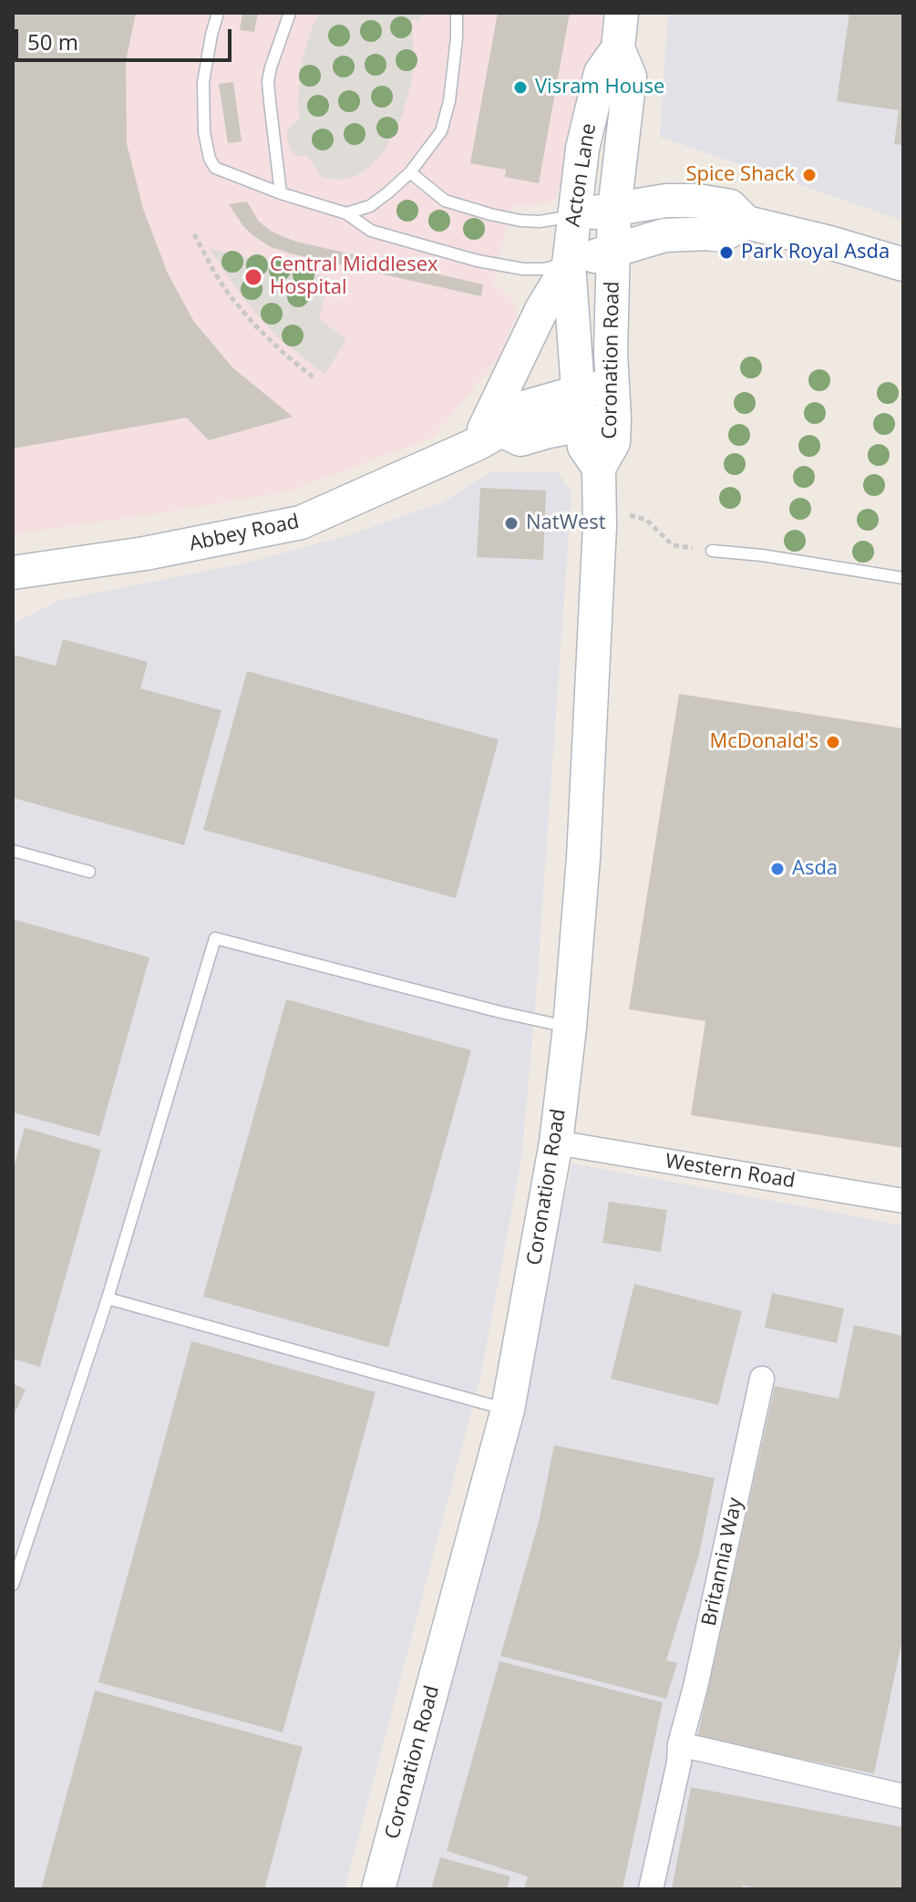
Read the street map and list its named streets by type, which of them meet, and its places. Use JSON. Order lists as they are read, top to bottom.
{
  "streets": {
    "street": [
      "Acton Lane",
      "Coronation Road",
      "Abbey Road",
      "Western Road",
      "Britannia Way"
    ]
  },
  "crossings": [
    ["Acton Lane", "Coronation Road"],
    ["Coronation Road", "Abbey Road"],
    ["Coronation Road", "Western Road"]
  ],
  "places": [
    "Visram House",
    "Spice Shack",
    "Park Royal Asda",
    "Central Middlesex Hospital",
    "NatWest",
    "McDonald's",
    "Asda"
  ],
  "scale_bar": "50 m"
}
